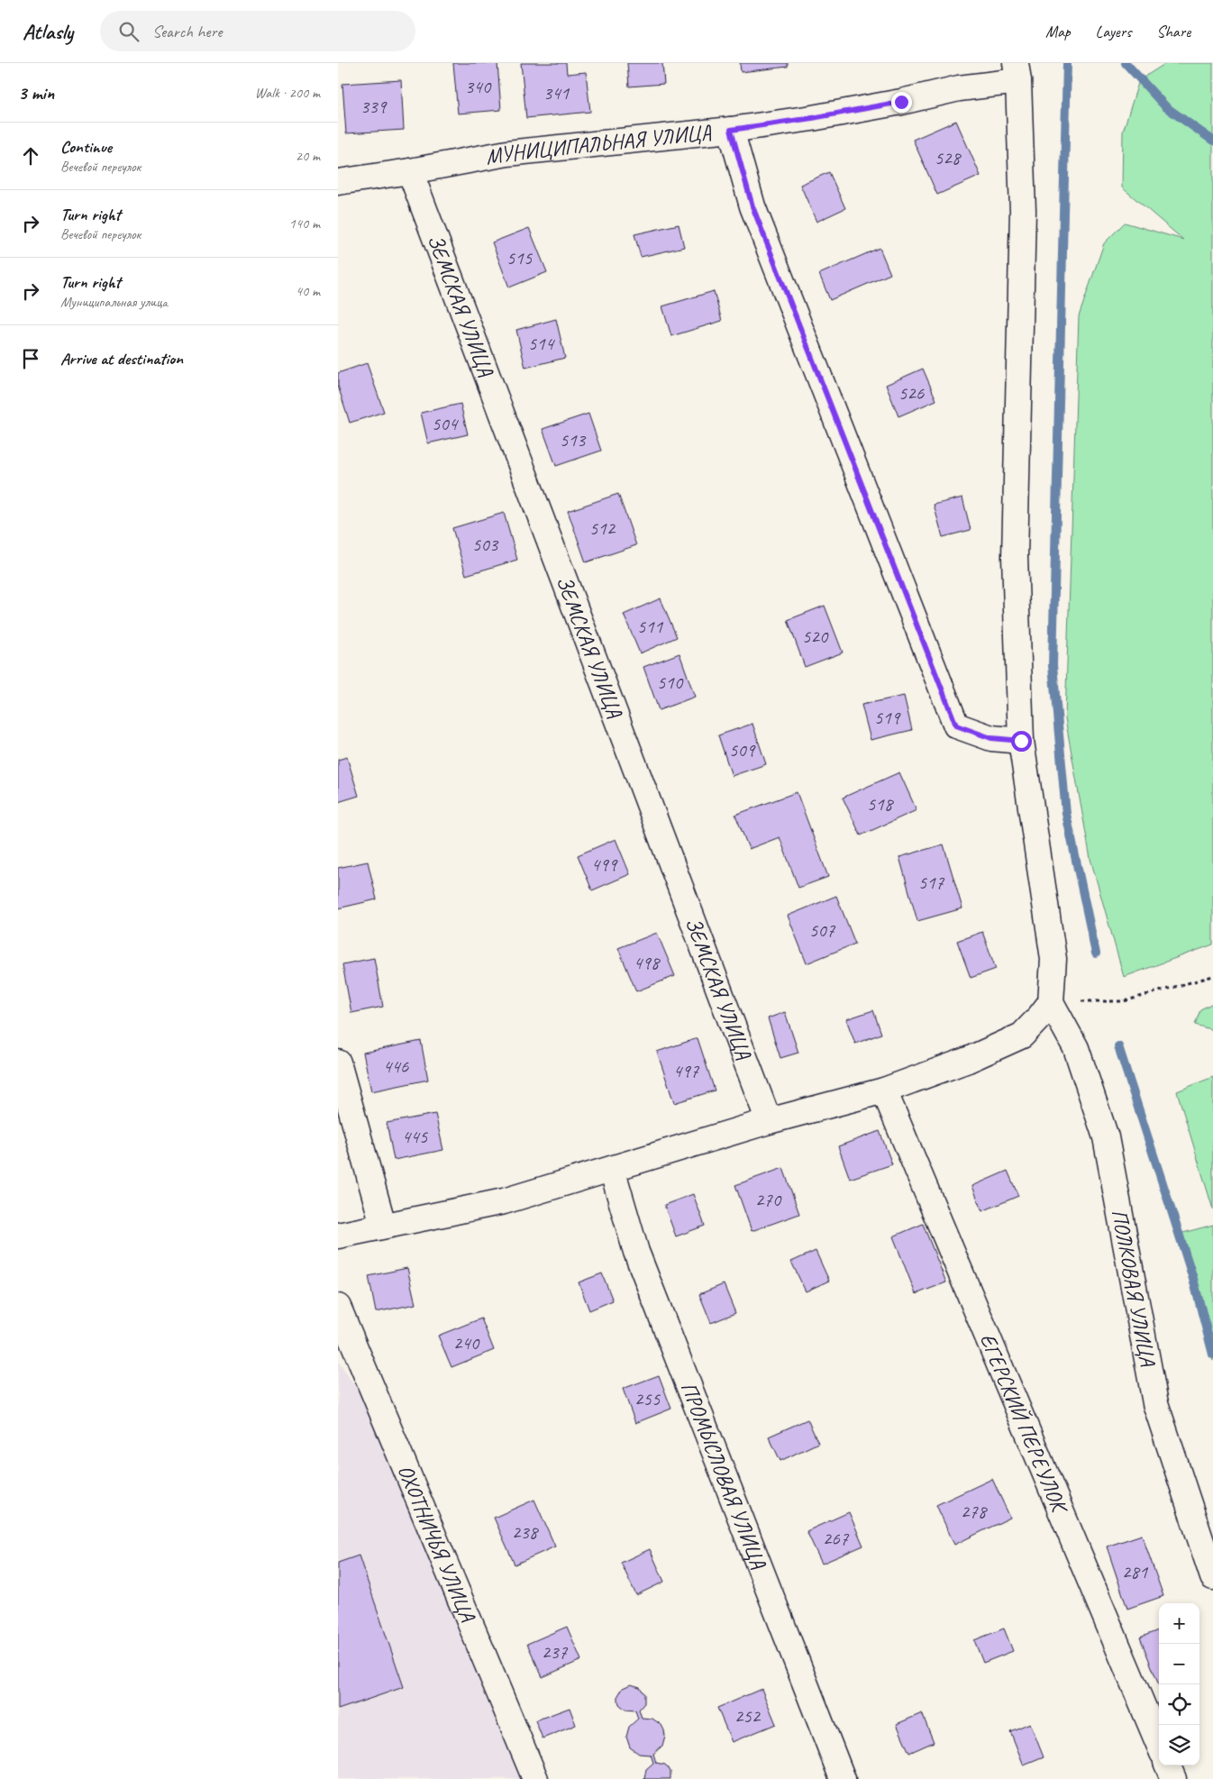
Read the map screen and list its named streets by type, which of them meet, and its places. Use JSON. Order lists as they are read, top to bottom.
{
  "streets": {
    "street": [
      "МУНИЦИПАЛЬНАЯ УЛИЦА",
      "ЗЕМСКАЯ УЛИЦА",
      "ПОЛКОВАЯ УЛИЦА",
      "ЕГЕРСКИЙ ПЕРЕУЛОК",
      "ПРОМЫСЛОВАЯ УЛИЦА",
      "ОХОТНИЧЬЯ УЛИЦА"
    ]
  },
  "crossings": [
    ["МУНИЦИПАЛЬНАЯ УЛИЦА", "ЗЕМСКАЯ УЛИЦА"]
  ],
  "house_numbers": [
    "340",
    "341",
    "339",
    "528",
    "515",
    "514",
    "526",
    "504",
    "513",
    "512",
    "503",
    "511",
    "520",
    "510",
    "519",
    "509",
    "518",
    "499",
    "517",
    "507",
    "498",
    "446",
    "497",
    "445",
    "270",
    "240",
    "255",
    "278",
    "238",
    "267",
    "281",
    "237",
    "252"
  ],
  "page": {
    "header": "Atlasly",
    "search": "Search here",
    "nav": ["Map", "Layers", "Share"],
    "heading": ["3 min", "Walk · 200 m"],
    "list": [
      ["Continue", "Вечевой переулок", "20 m"],
      ["Turn right", "Вечевой переулок", "140 m"],
      ["Turn right", "Муниципальная улица", "40 m"],
      "Arrive at destination"
    ],
    "map_buttons": ["+", "−"]
  }
}
